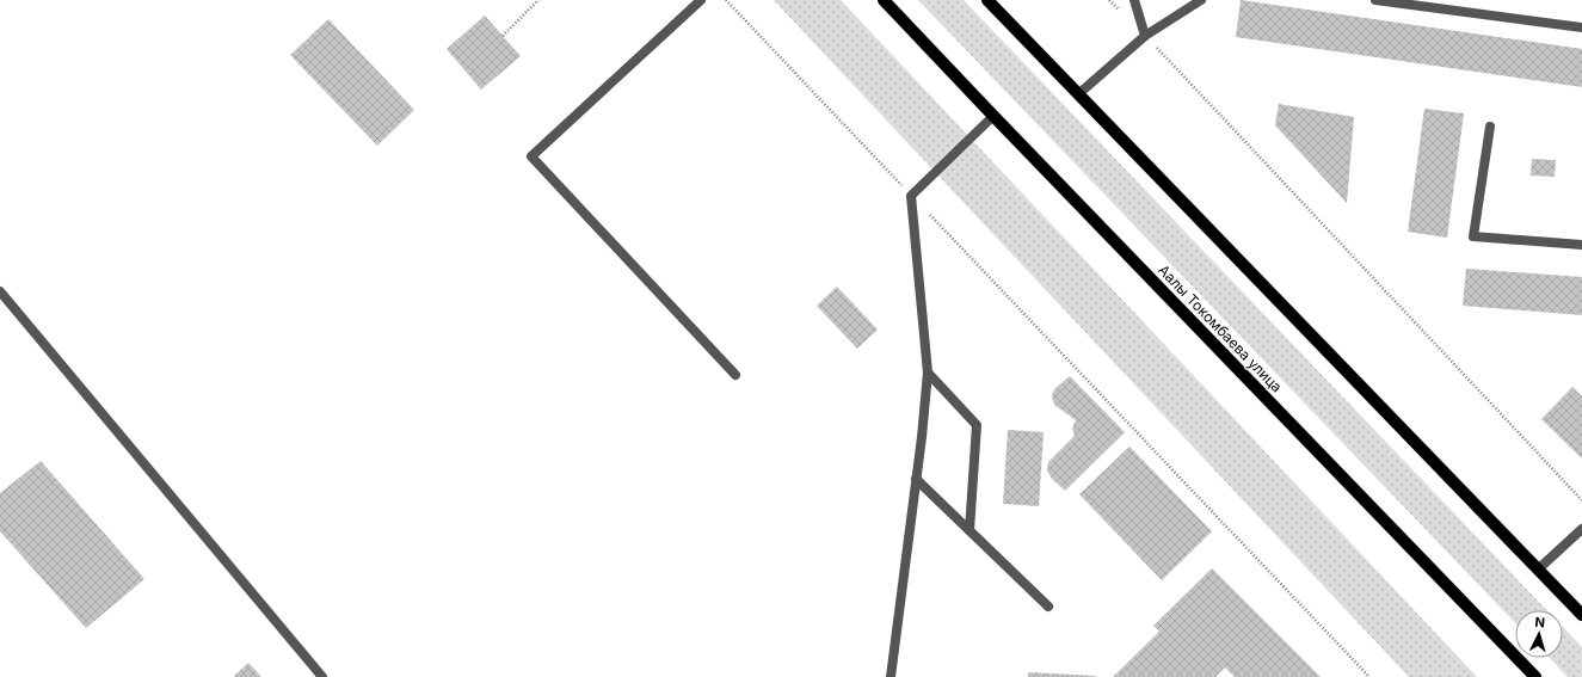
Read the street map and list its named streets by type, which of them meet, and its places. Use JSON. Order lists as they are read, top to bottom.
{
  "streets": {
    "main road": ["Аалы Токомбаева улица"]
  },
  "north": "top"
}
